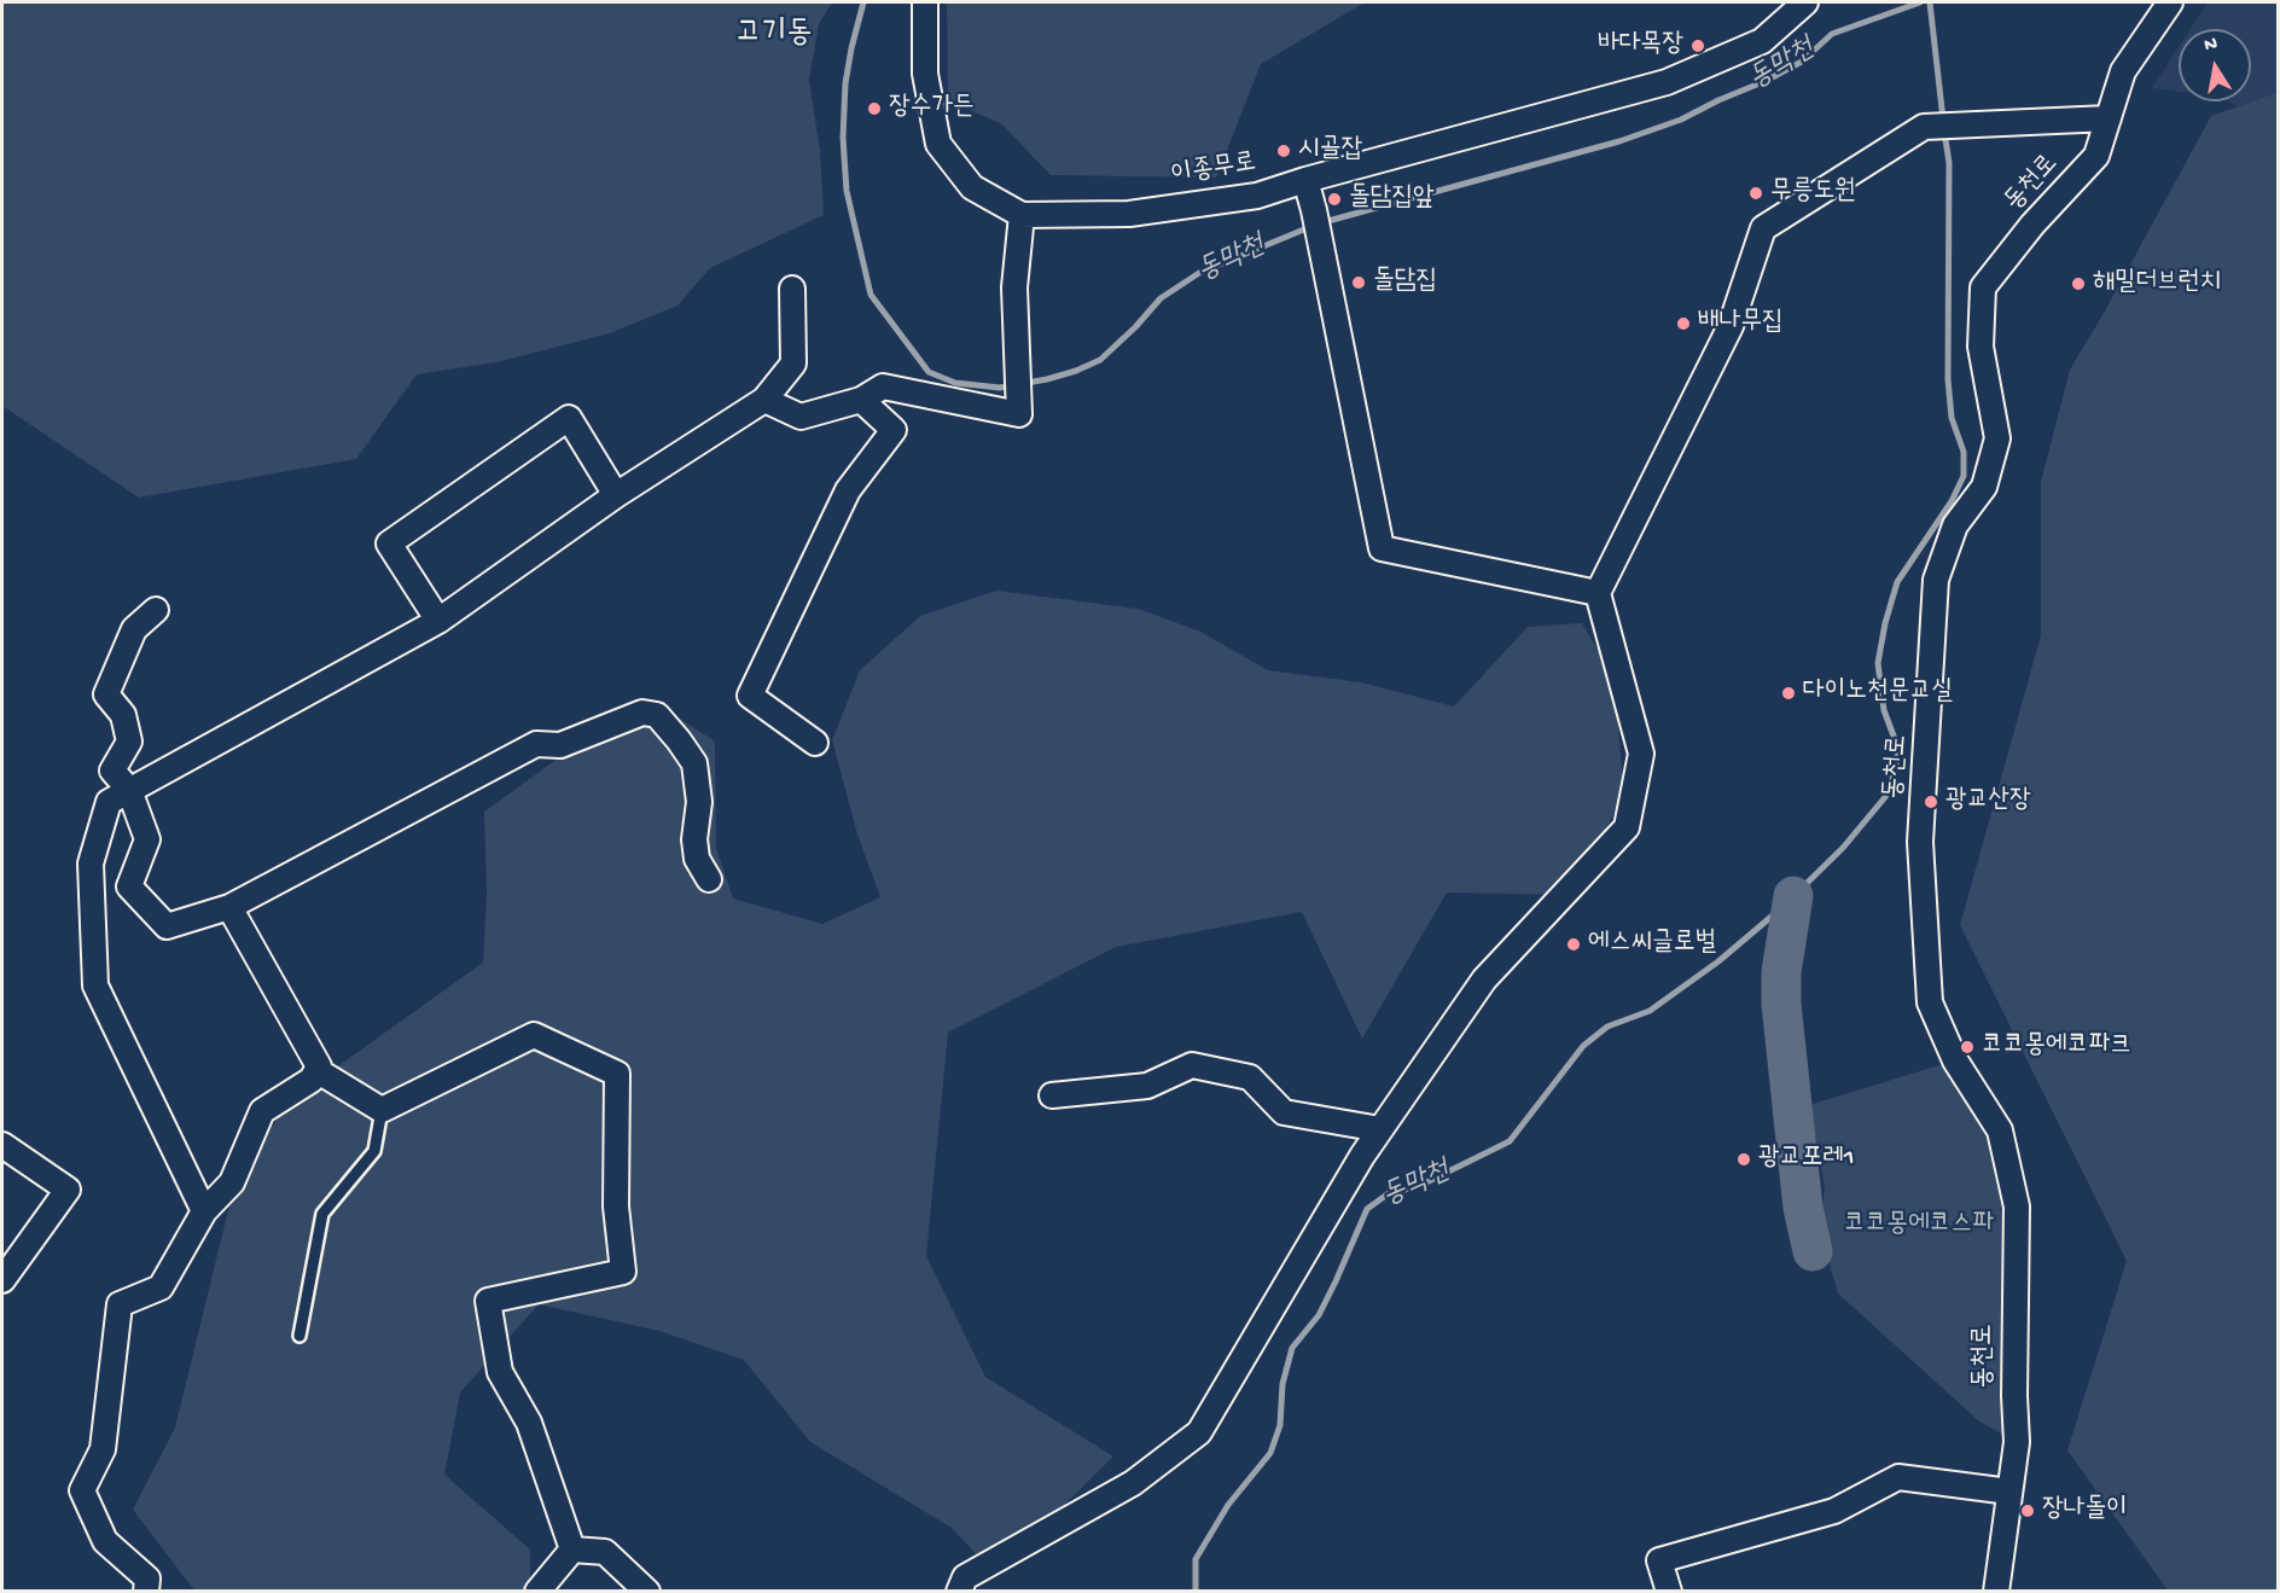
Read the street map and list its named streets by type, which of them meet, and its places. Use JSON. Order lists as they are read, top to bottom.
{
  "streets": {
    "street": ["이종무로", "동천로"]
  },
  "districts": ["고기동"],
  "water": ["동막천"],
  "parks": ["코코몽에코스파"],
  "places": [
    "바다목장",
    "장수가든",
    "시골잡",
    "무릉도원",
    "돌담집앞",
    "돌담집",
    "해밀더브런치",
    "배나무집",
    "다이노천문교실",
    "광교산장",
    "에스씨글로벌",
    "코코몽에코파크",
    "광교포레1",
    "장나돌이"
  ],
  "north": "top"
}
